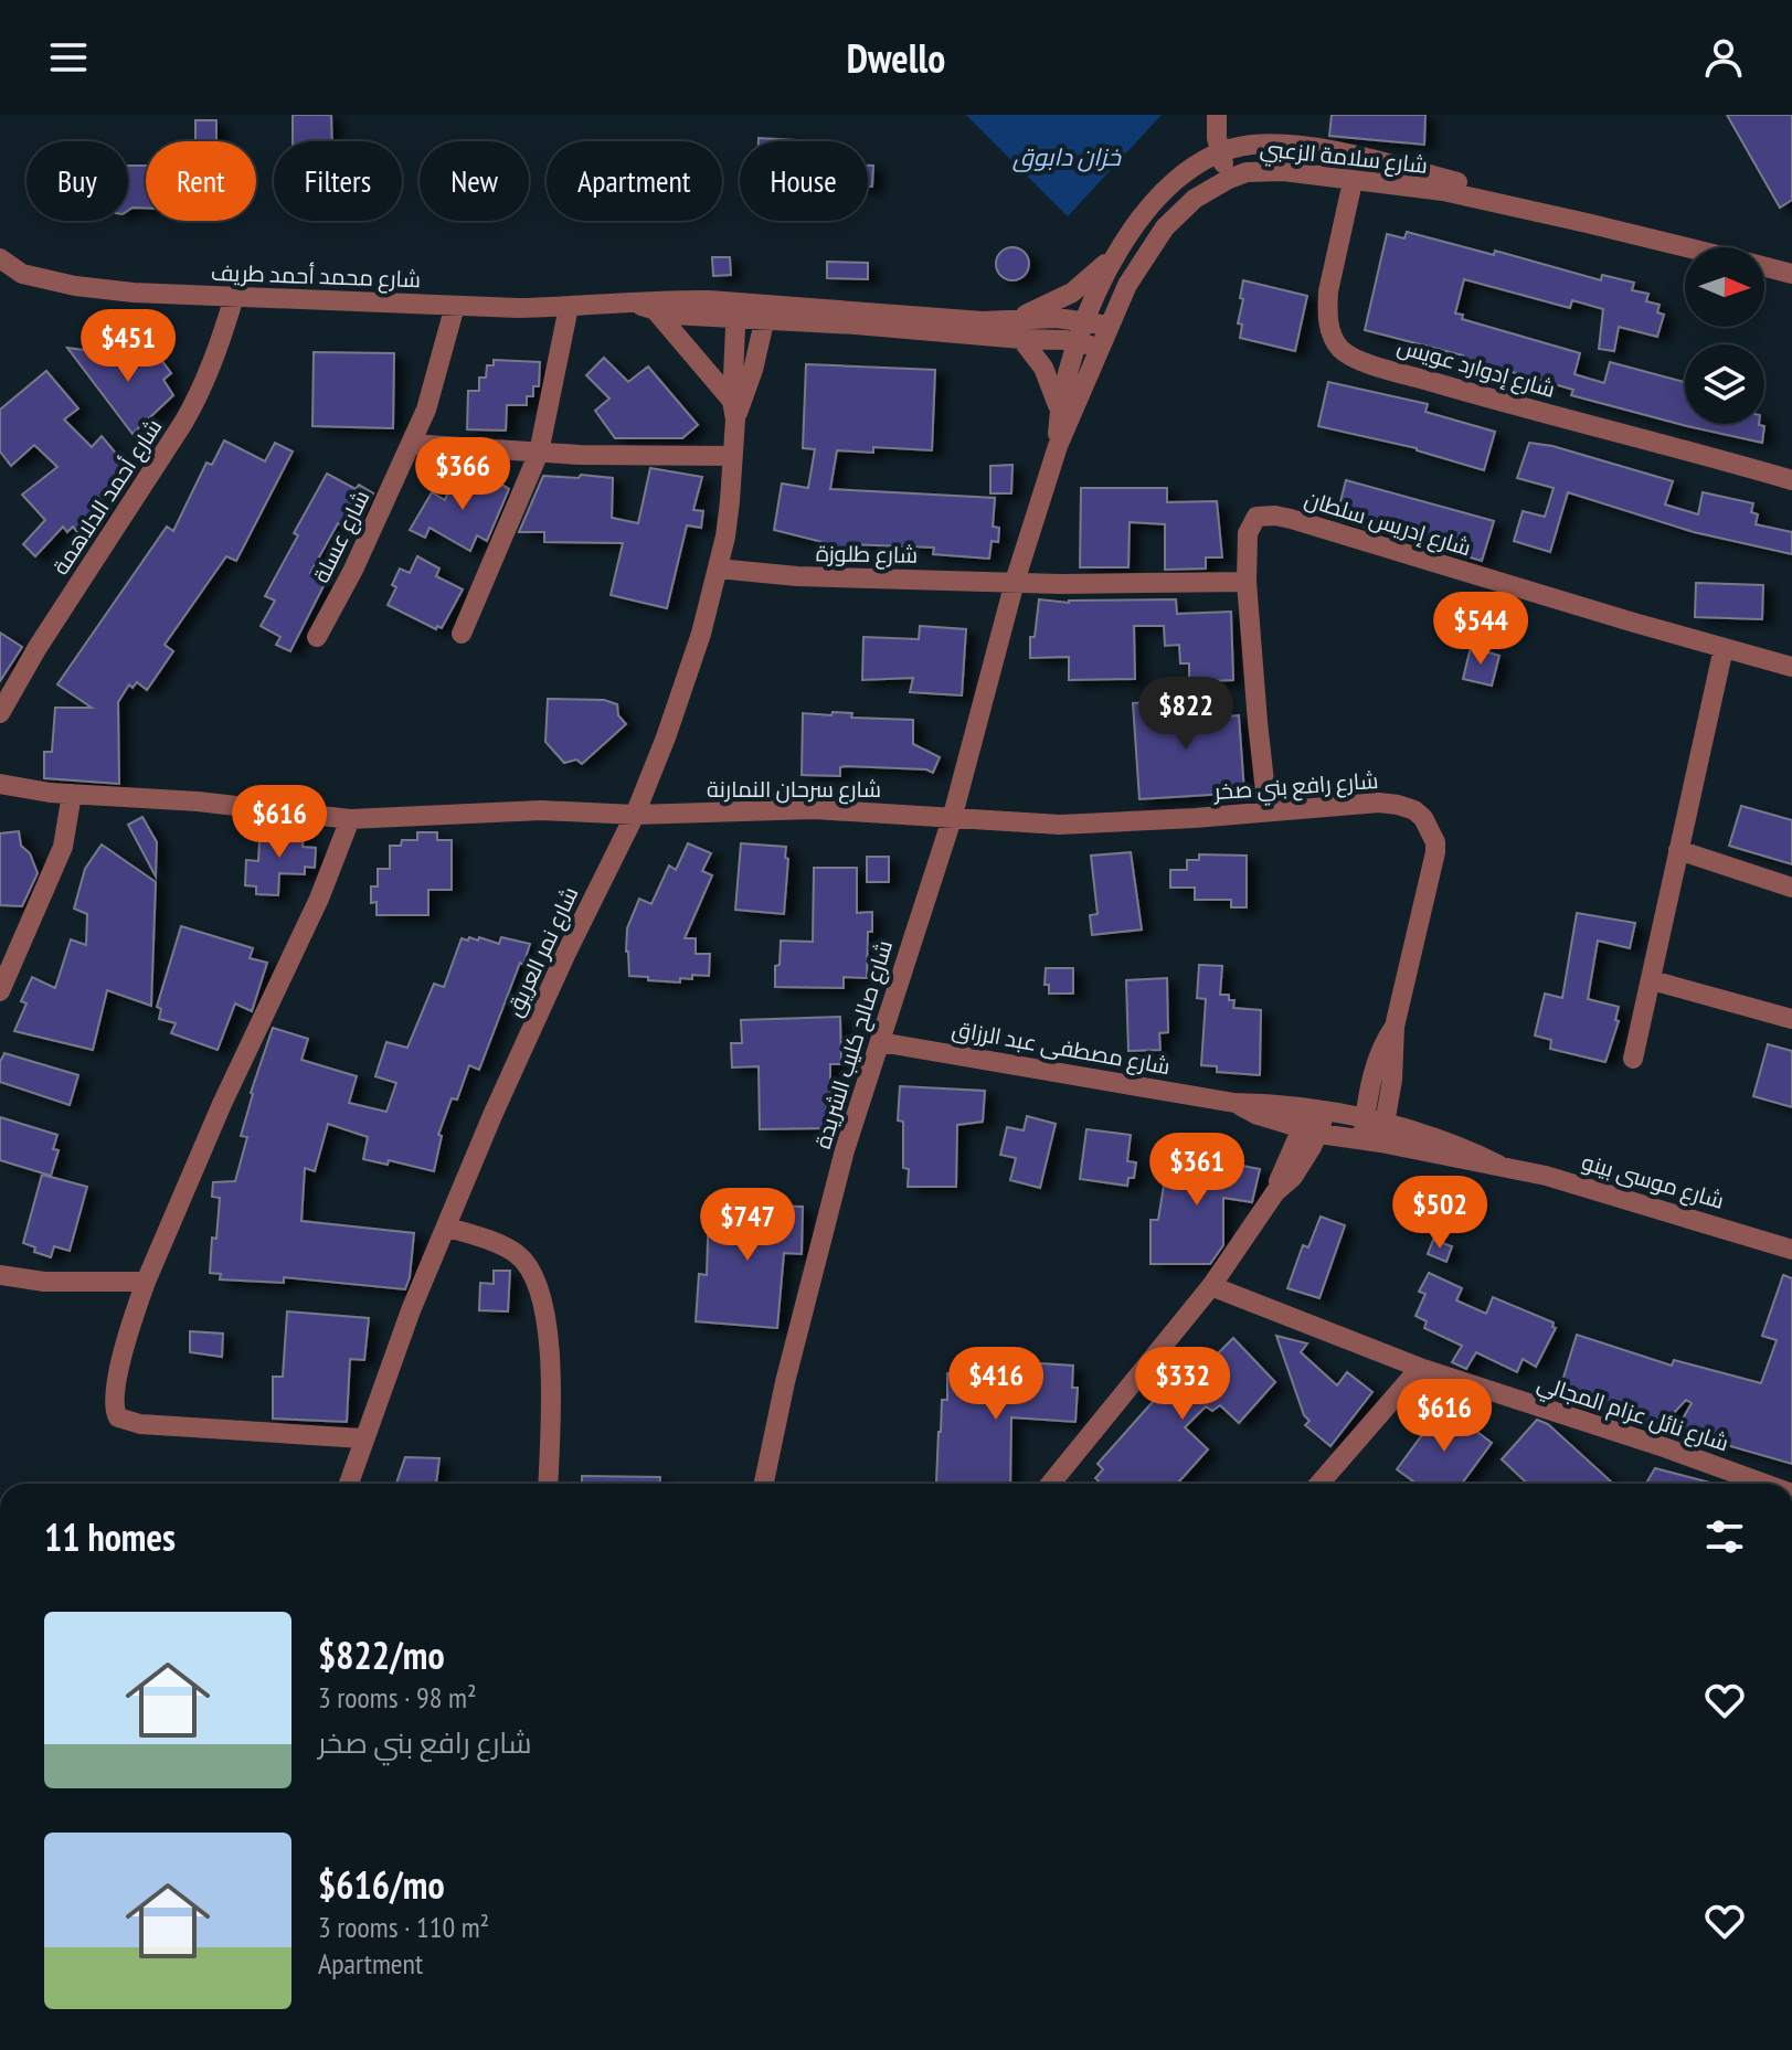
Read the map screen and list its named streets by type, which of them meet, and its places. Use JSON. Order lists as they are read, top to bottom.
{
  "streets": {
    "street": [
      "شارع سلامة الزعبي",
      "شارع محمد أحمد طريف",
      "شارع إدوارد عويس",
      "شارع أحمد الدلاهمة",
      "شارع إدريس سلطان",
      "شارع عسلة",
      "شارع طلوزة",
      "شارع رافع بني صخر",
      "شارع سرحان النمارنة",
      "شارع نمر العريق",
      "شارع صالح كليب الشريدة",
      "شارع مصطفى عبد الرزاق",
      "شارع موسى بينو",
      "شارع نائل عزام المجالي"
    ]
  },
  "crossings": [
    ["شارع سلامة الزعبي", "شارع محمد أحمد طريف"],
    ["شارع سلامة الزعبي", "شارع إدوارد عويس"],
    ["شارع سلامة الزعبي", "شارع طلوزة"],
    ["شارع سلامة الزعبي", "شارع رافع بني صخر"],
    ["شارع سلامة الزعبي", "شارع سرحان النمارنة"],
    ["شارع سلامة الزعبي", "شارع صالح كليب الشريدة"],
    ["شارع محمد أحمد طريف", "شارع أحمد الدلاهمة"],
    ["شارع محمد أحمد طريف", "شارع عسلة"],
    ["شارع محمد أحمد طريف", "شارع نمر العريق"],
    ["شارع إدريس سلطان", "شارع طلوزة"],
    ["شارع إدريس سلطان", "شارع رافع بني صخر"],
    ["شارع طلوزة", "شارع نمر العريق"],
    ["شارع رافع بني صخر", "شارع سرحان النمارنة"],
    ["شارع رافع بني صخر", "شارع صالح كليب الشريدة"],
    ["شارع رافع بني صخر", "شارع مصطفى عبد الرزاق"],
    ["شارع رافع بني صخر", "شارع موسى بينو"],
    ["شارع سرحان النمارنة", "شارع نمر العريق"],
    ["شارع سرحان النمارنة", "شارع صالح كليب الشريدة"],
    ["شارع صالح كليب الشريدة", "شارع مصطفى عبد الرزاق"],
    ["شارع مصطفى عبد الرزاق", "شارع موسى بينو"]
  ],
  "water": ["خزان دابوق"],
  "north": "right",
  "page": {
    "header": "Dwello",
    "chip": [
      "Buy",
      "Rent",
      "Filters",
      "New",
      "Apartment",
      "House"
    ],
    "price": [
      "$451",
      "$366",
      "$544",
      "$822",
      "$616",
      "$361",
      "$502",
      "$747",
      "$416",
      "$332",
      "$616"
    ],
    "heading": "11 homes",
    "list": [
      {
        "name": "$822/mo",
        "note": "3 rooms · 98 m² · شارع رافع بني صخر"
      },
      {
        "name": "$616/mo",
        "note": "3 rooms · 110 m² · Apartment"
      }
    ]
  }
}
